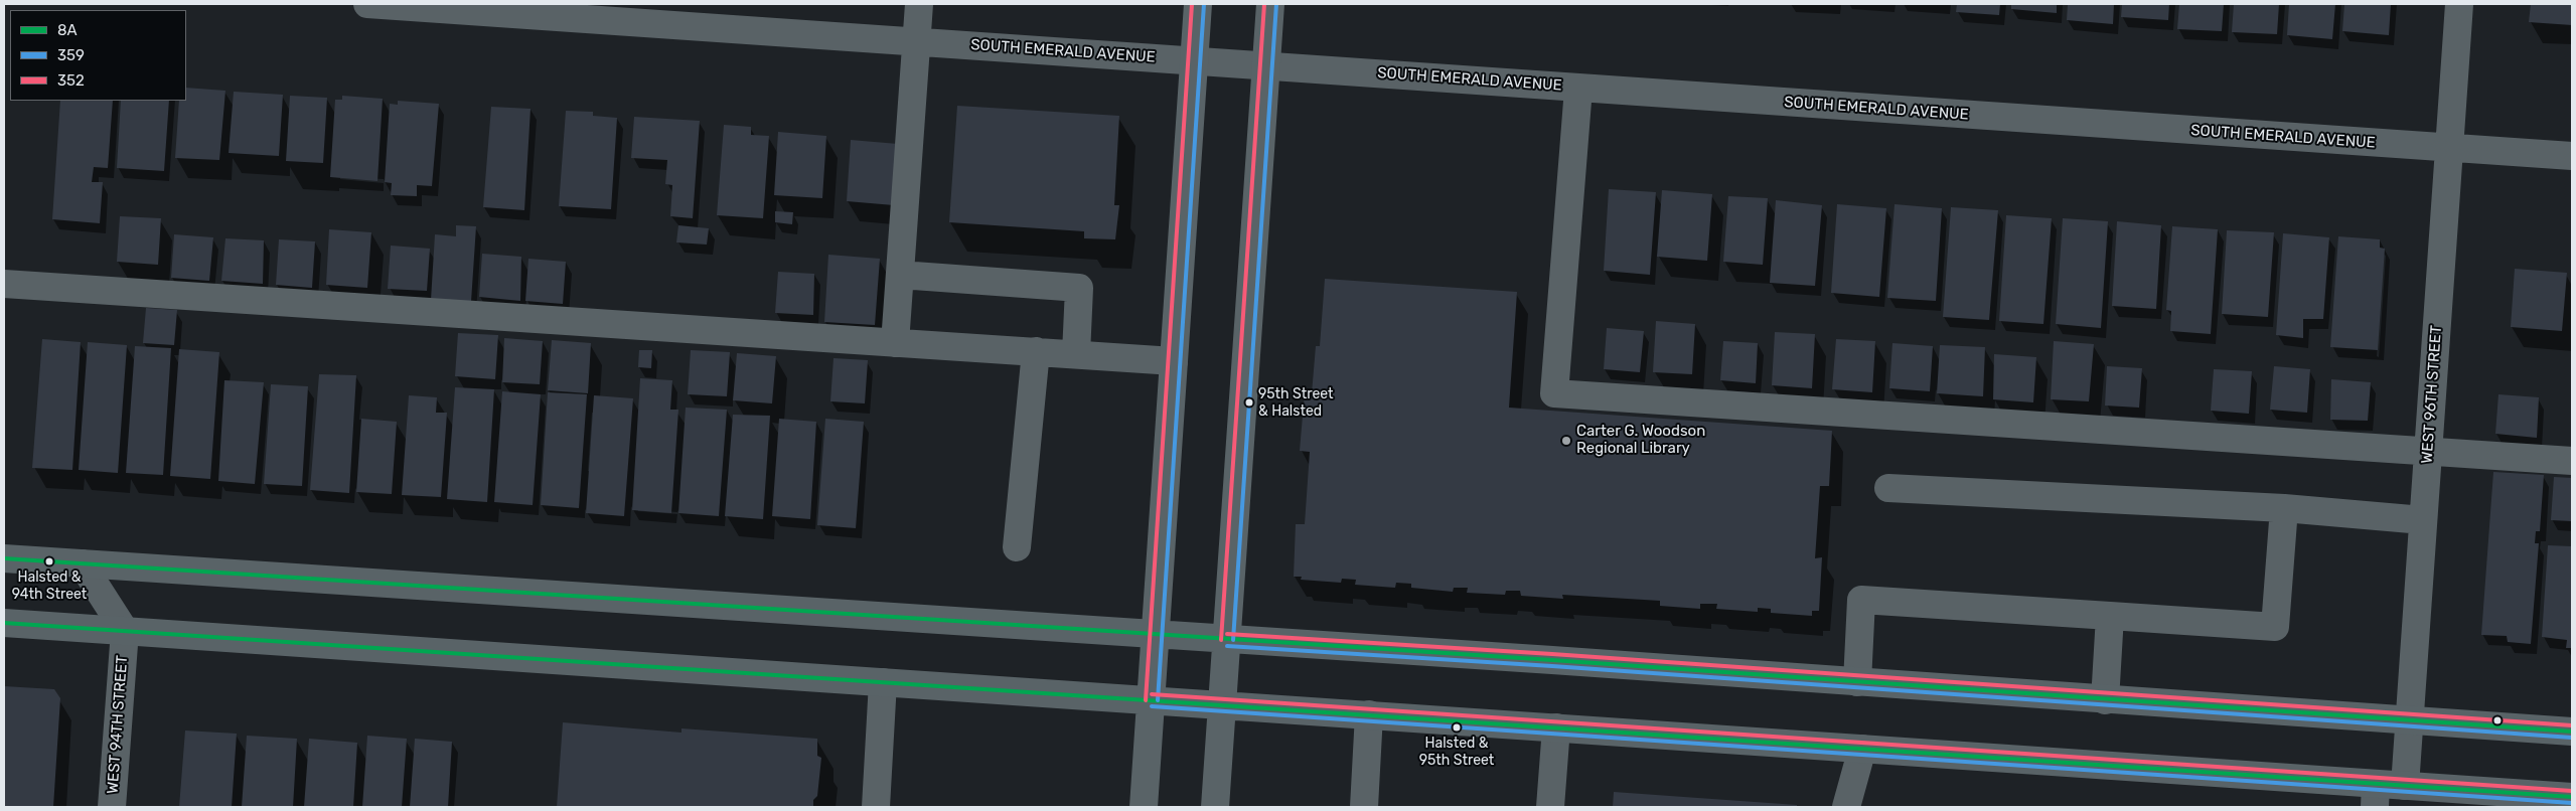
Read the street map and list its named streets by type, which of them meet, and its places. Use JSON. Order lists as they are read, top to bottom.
{
  "streets": {
    "street": ["SOUTH EMERALD AVENUE", "WEST 96TH STREET", "WEST 94TH STREET"]
  },
  "crossings": [
    ["SOUTH EMERALD AVENUE", "WEST 96TH STREET"]
  ],
  "places": [
    "95th Street & Halsted",
    "Carter G. Woodson Regional Library",
    "Halsted & 94th Street",
    "Halsted & 95th Street"
  ],
  "lines": ["transit line 359", "transit line 352", "transit line 8A"],
  "legend": ["8A", "359", "352"]
}
